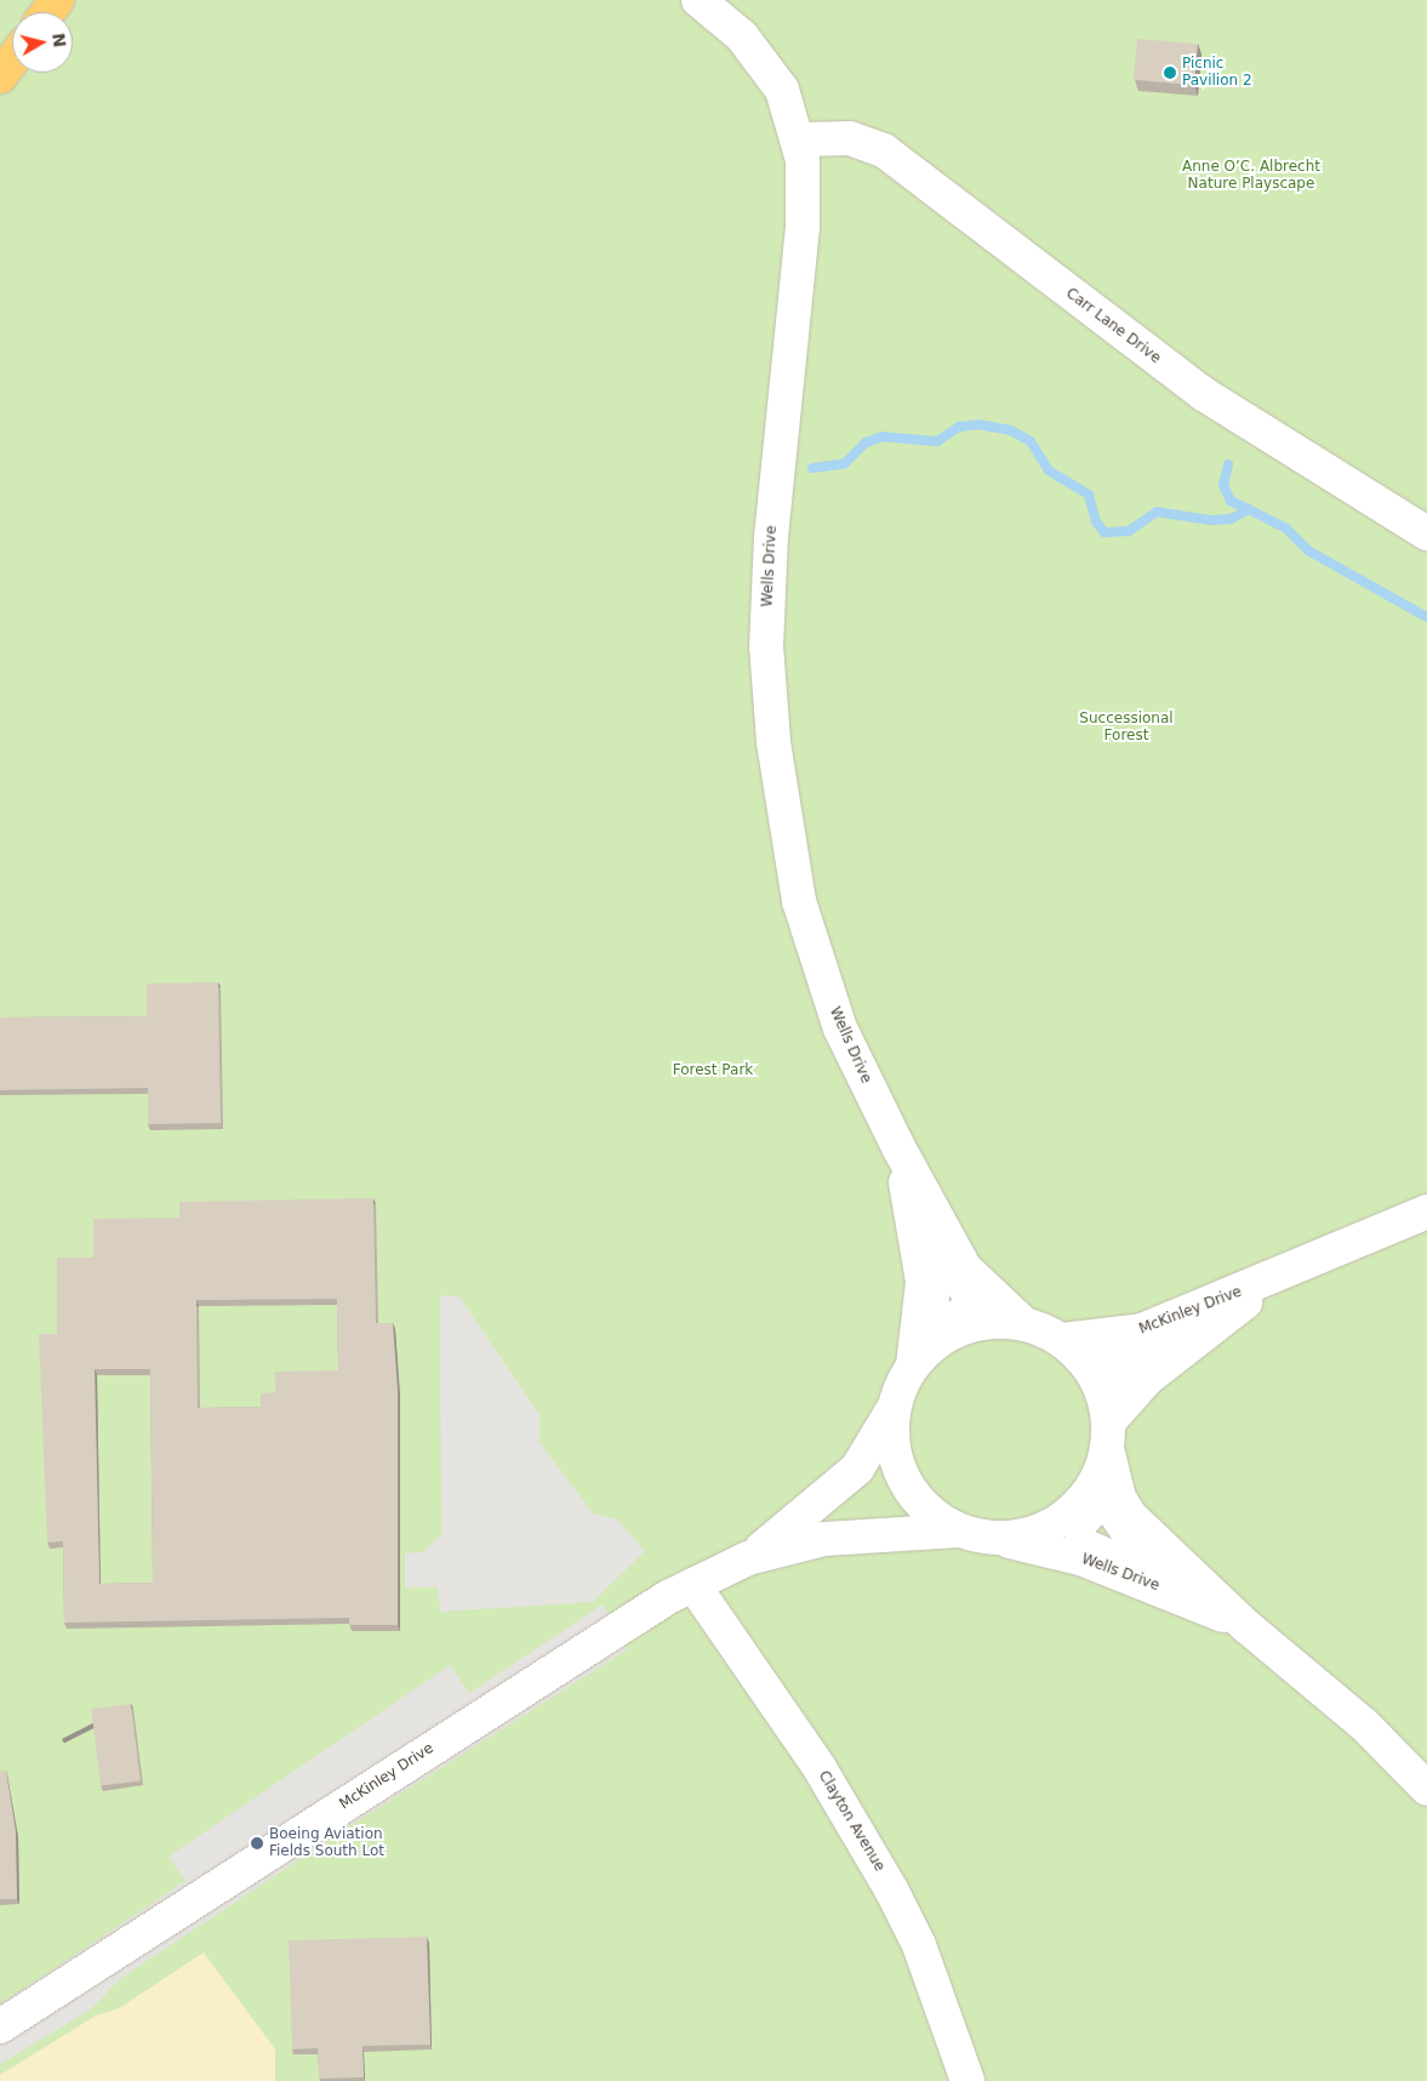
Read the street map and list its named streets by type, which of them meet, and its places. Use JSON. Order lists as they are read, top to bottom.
{
  "streets": {
    "street": [
      "Carr Lane Drive",
      "Wells Drive",
      "McKinley Drive",
      "Clayton Avenue"
    ]
  },
  "crossings": [
    ["Carr Lane Drive", "Wells Drive"],
    ["Wells Drive", "McKinley Drive"],
    ["McKinley Drive", "Clayton Avenue"]
  ],
  "parks": ["Anne O’C. Albrecht Nature Playscape", "Successional Forest", "Forest Park"],
  "places": ["Picnic Pavilion 2", "Boeing Aviation Fields South Lot"],
  "north": "right"
}
